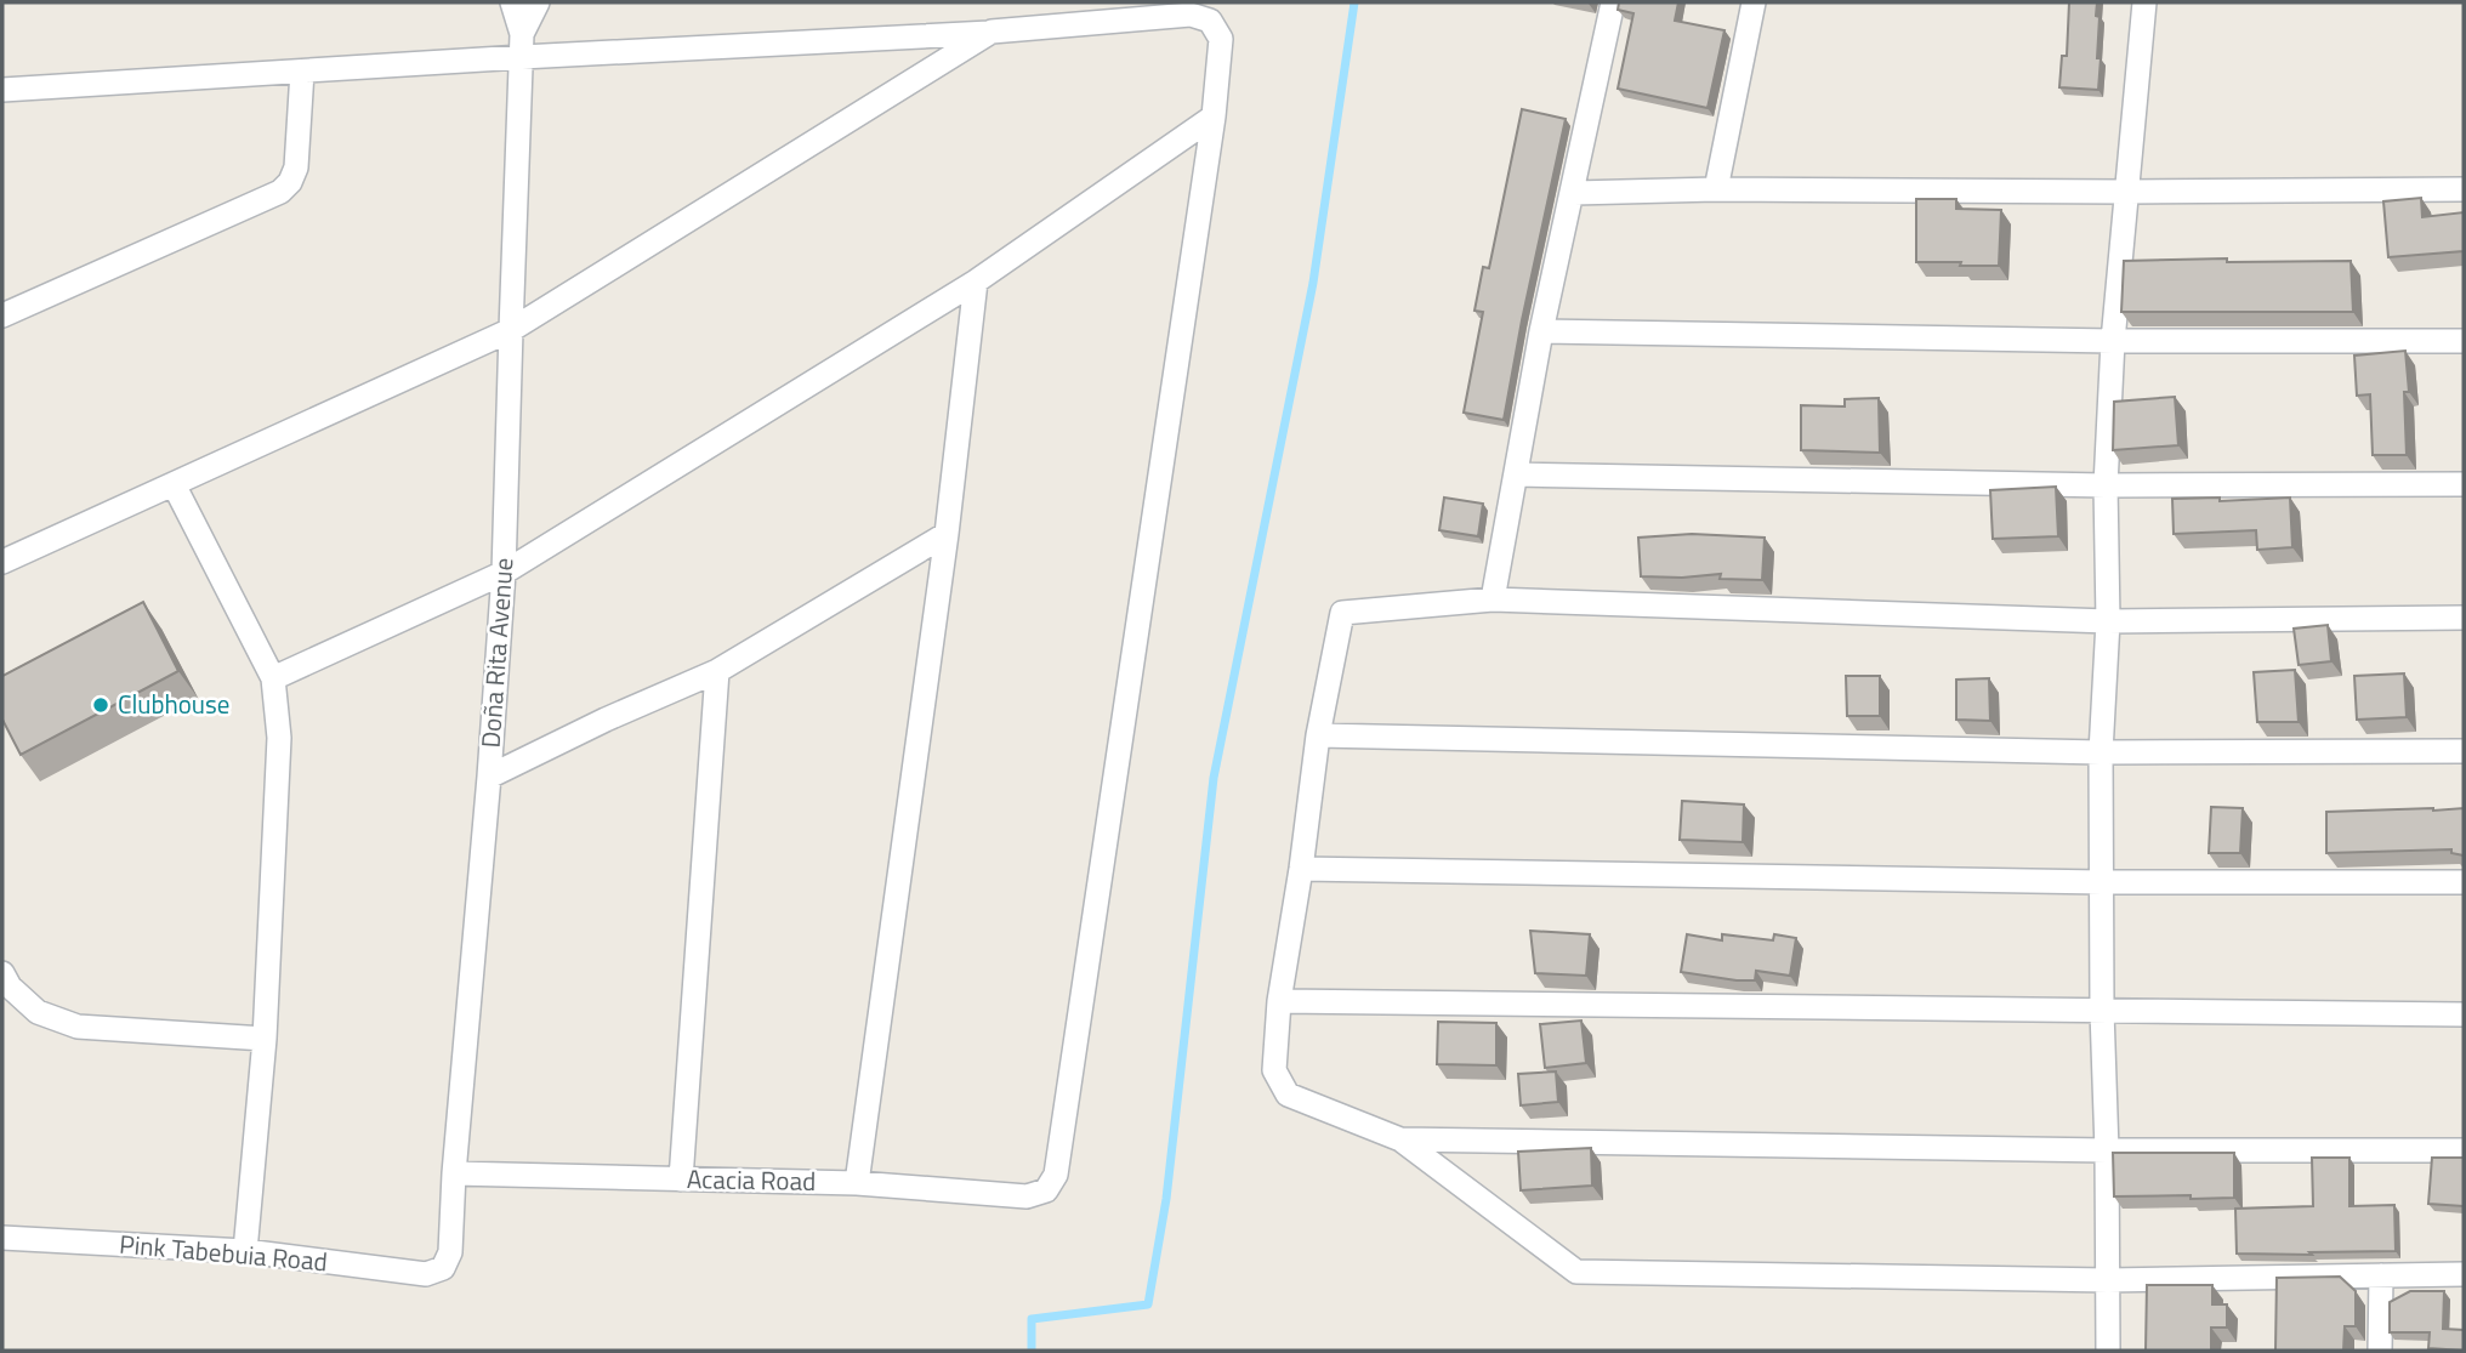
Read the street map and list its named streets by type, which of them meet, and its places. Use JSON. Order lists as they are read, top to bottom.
{
  "streets": {
    "street": ["Doña Rita Avenue", "Acacia Road", "Pink Tabebuia Road"]
  },
  "crossings": [
    ["Doña Rita Avenue", "Acacia Road"],
    ["Doña Rita Avenue", "Pink Tabebuia Road"]
  ],
  "places": ["Clubhouse"]
}
